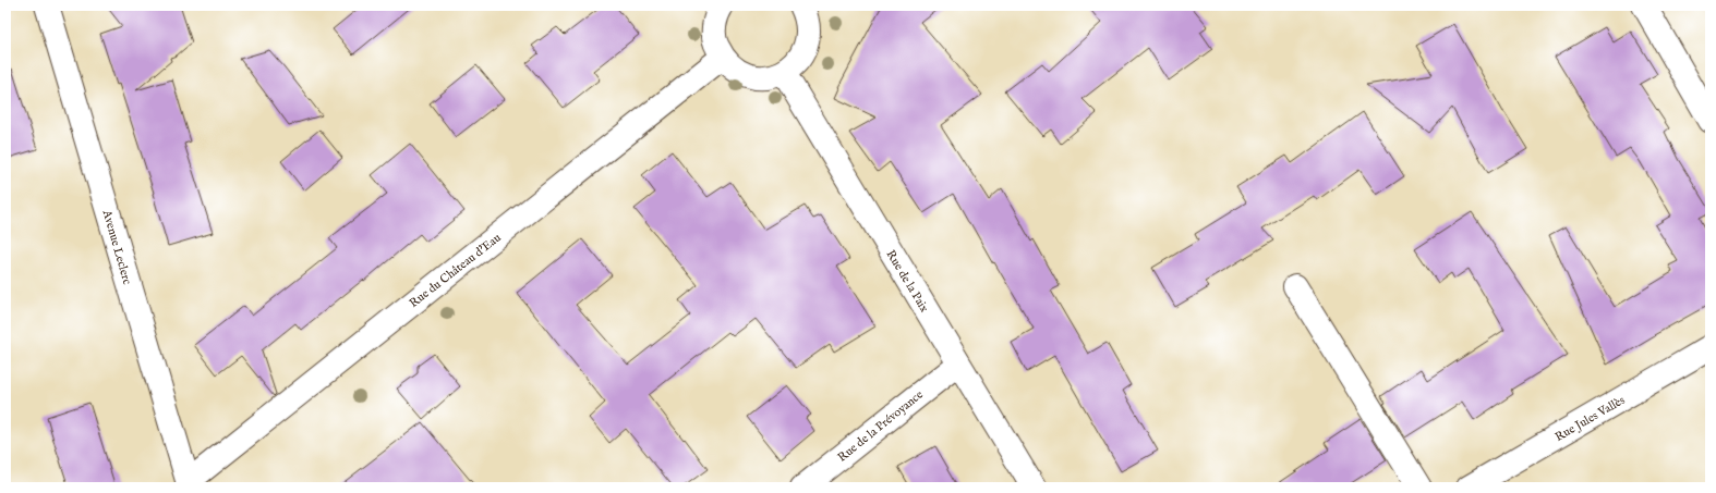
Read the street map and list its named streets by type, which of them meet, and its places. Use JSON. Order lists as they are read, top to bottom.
{
  "streets": {
    "street": [
      "Avenue Leclerc",
      "Rue du Château d'Eau",
      "Rue de la Paix",
      "Rue Jules Vallès",
      "Rue de la Prévoyance"
    ]
  },
  "crossings": [
    ["Avenue Leclerc", "Rue du Château d'Eau"],
    ["Rue de la Paix", "Rue de la Prévoyance"]
  ]
}
